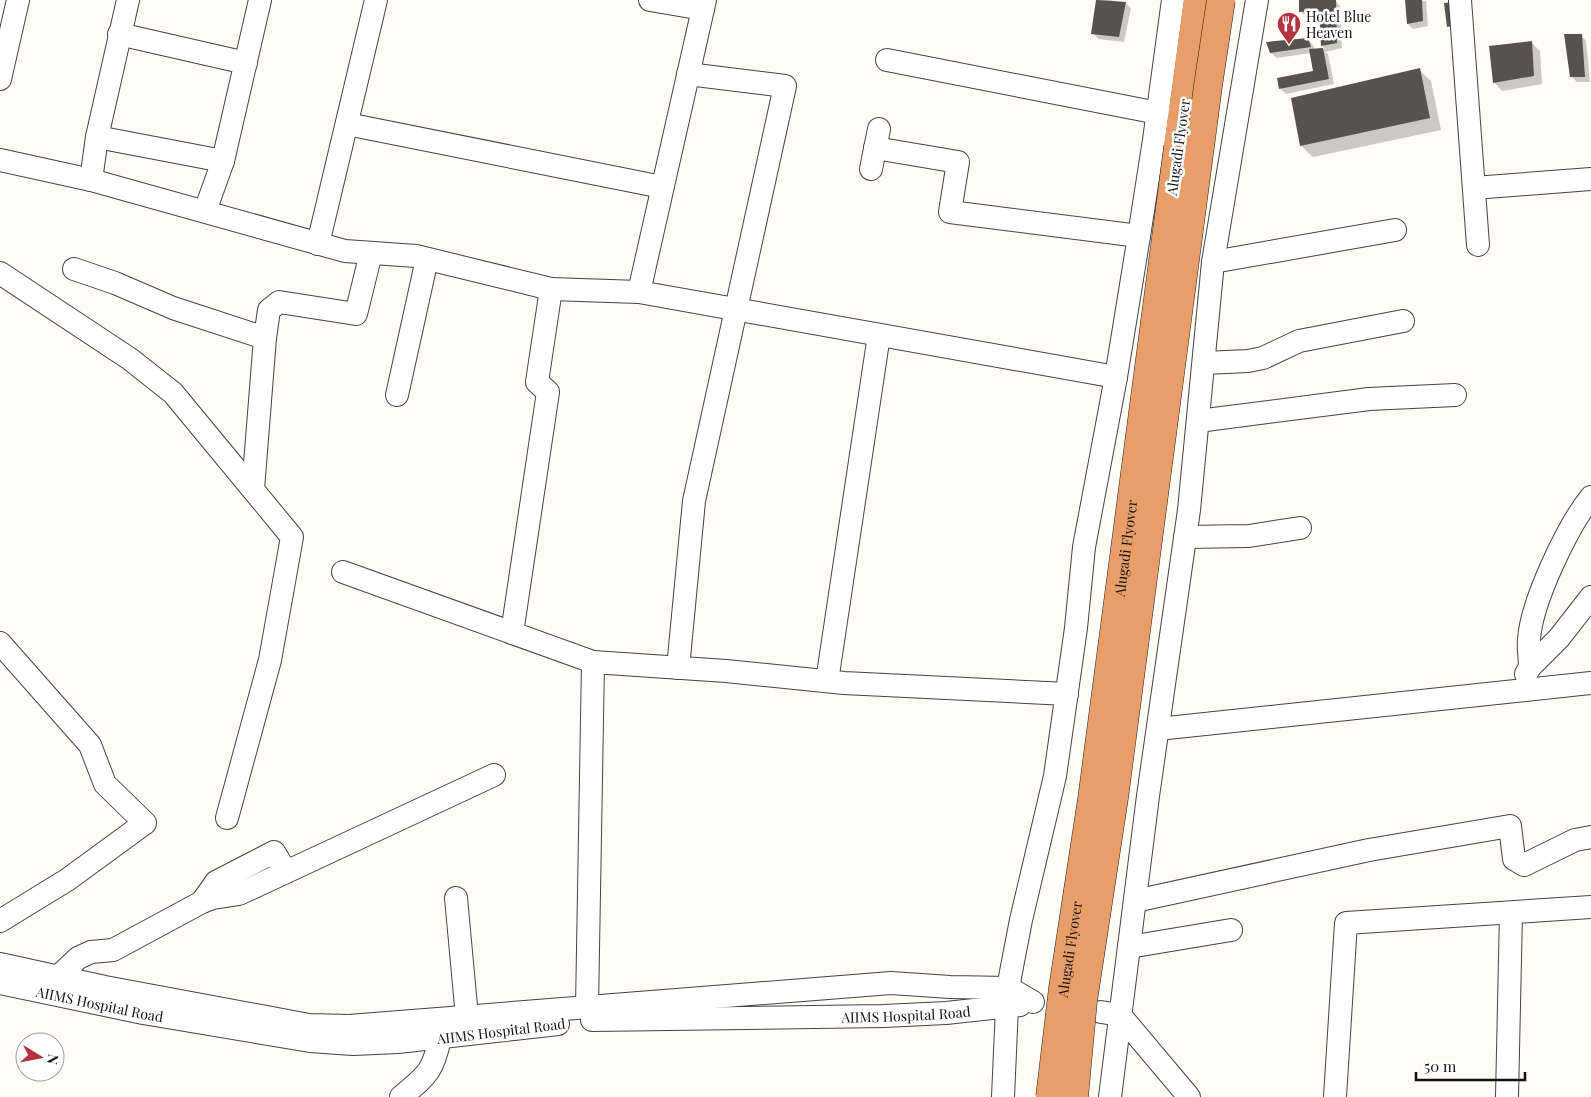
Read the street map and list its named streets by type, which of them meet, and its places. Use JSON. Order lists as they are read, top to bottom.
{
  "streets": {
    "highway": ["Alugadi Flyover"],
    "street": ["AIIMS Hospital Road"]
  },
  "places": {
    "restaurant": ["Hotel Blue Heaven"]
  },
  "scale_bar": "50 m",
  "north": "right"
}
